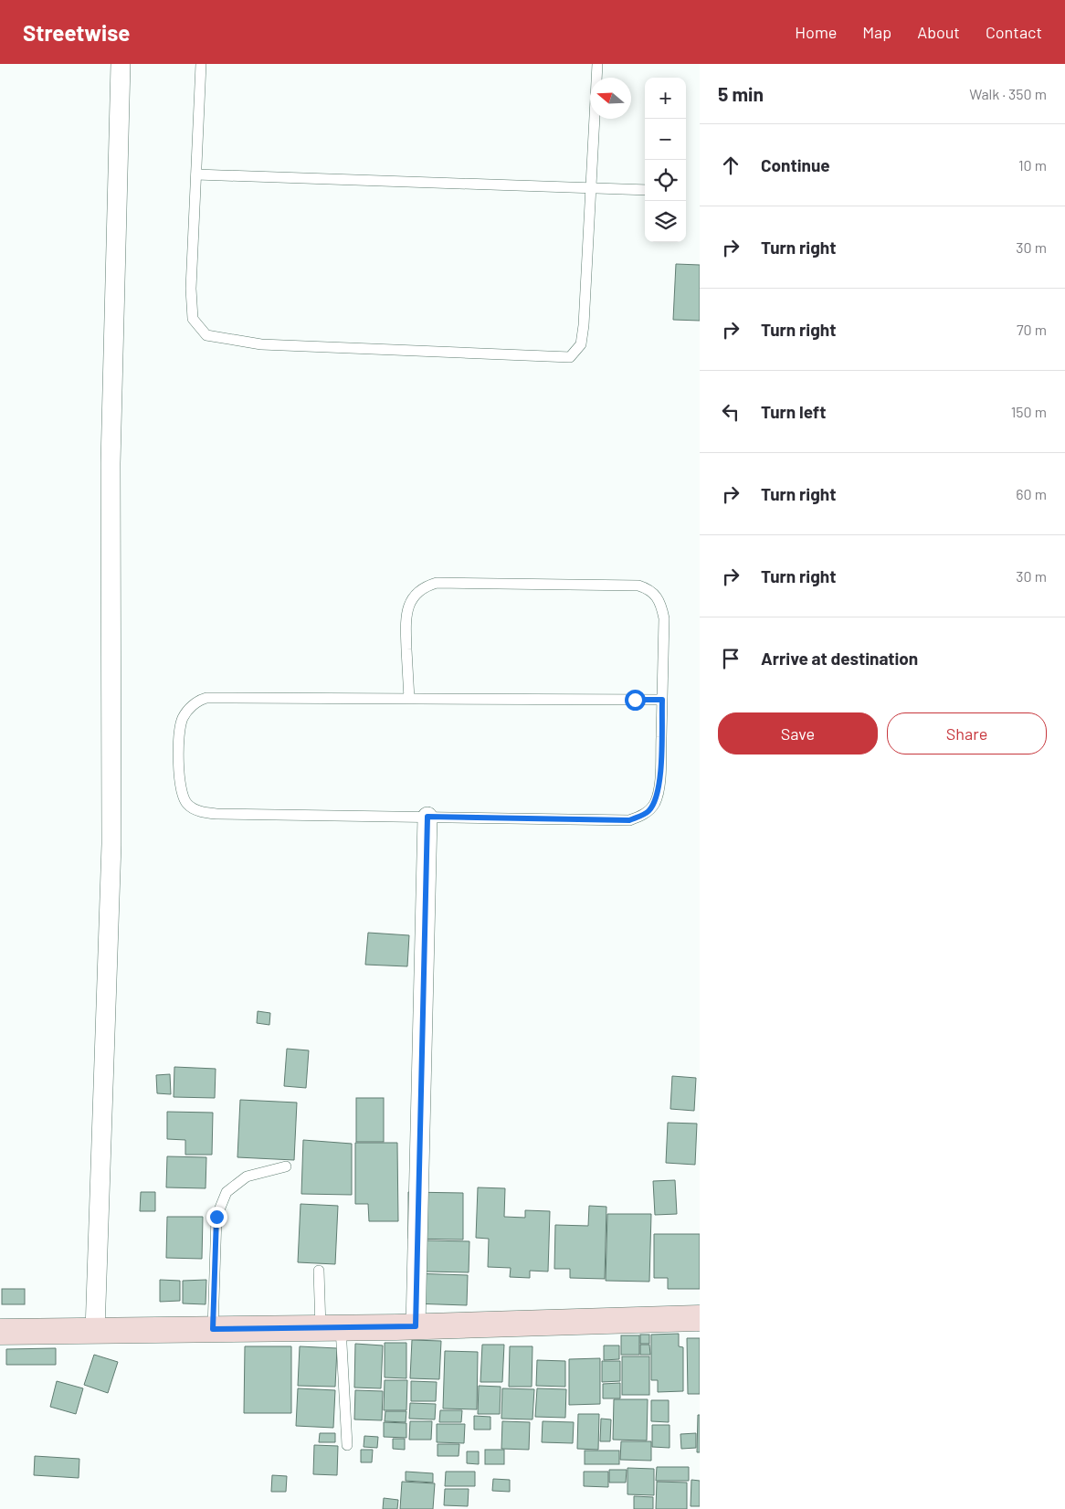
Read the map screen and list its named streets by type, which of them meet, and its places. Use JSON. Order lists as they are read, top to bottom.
{
  "north": "left",
  "page": {
    "header": "Streetwise",
    "nav": [
      "Home",
      "Map",
      "About",
      "Contact"
    ],
    "heading": ["5 min", "Walk · 350 m"],
    "map_buttons": ["+", "−"],
    "list": [
      ["Continue", "10 m"],
      ["Turn right", "30 m"],
      ["Turn right", "70 m"],
      ["Turn left", "150 m"],
      ["Turn right", "60 m"],
      ["Turn right", "30 m"],
      "Arrive at destination"
    ],
    "buttons": ["Save", "Share"]
  }
}
